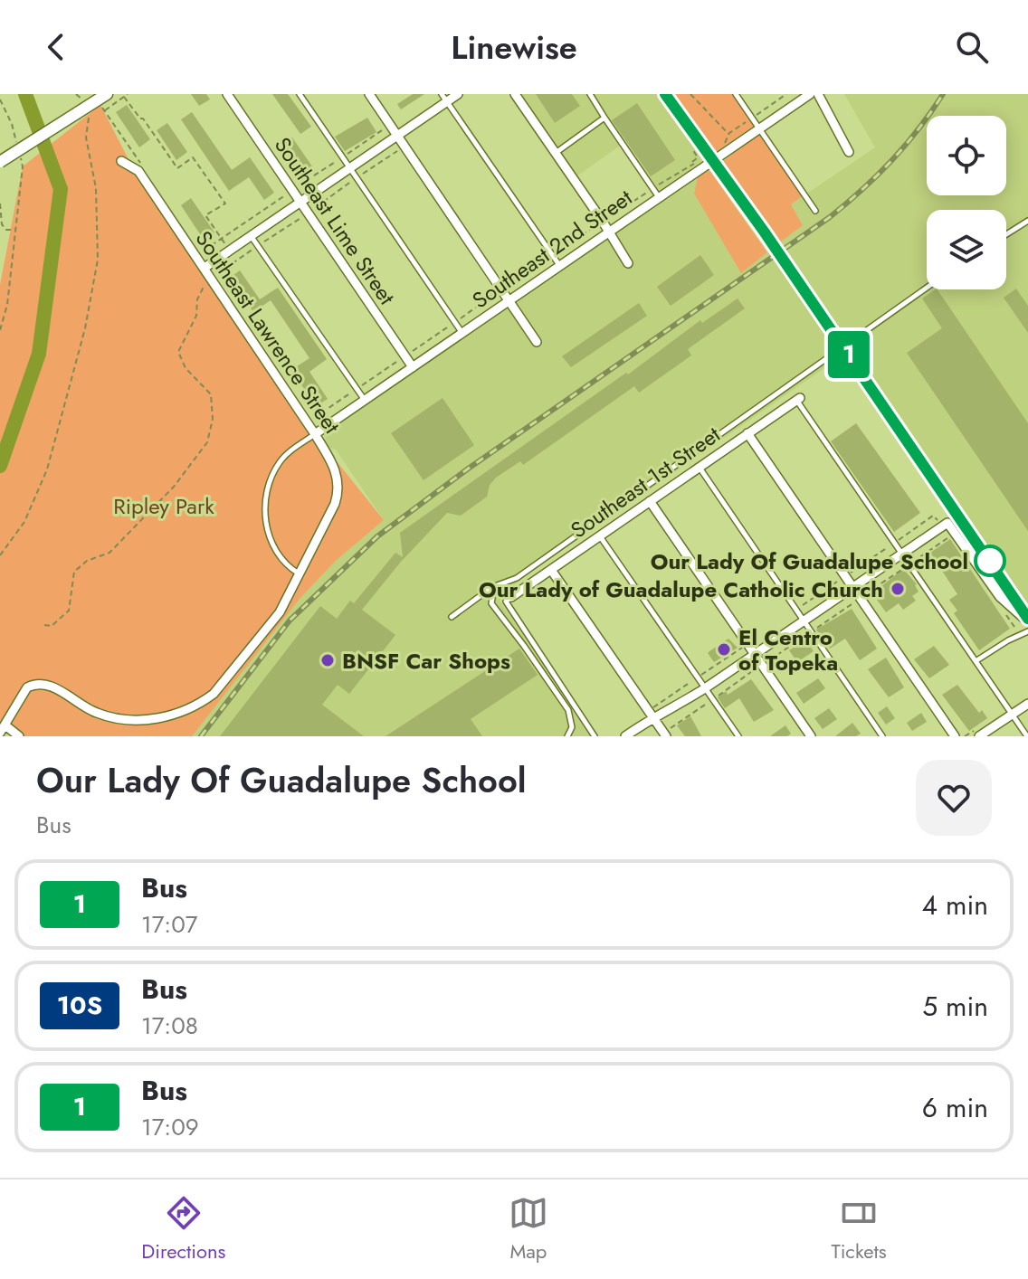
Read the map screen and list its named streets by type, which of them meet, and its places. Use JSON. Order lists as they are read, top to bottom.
{
  "streets": {
    "street": [
      "Southeast Lime Street",
      "Southeast 2nd Street",
      "Southeast Lawrence Street",
      "Southeast 1st Street"
    ]
  },
  "crossings": [
    ["Southeast Lime Street", "Southeast 2nd Street"],
    ["Southeast 2nd Street", "Southeast Lawrence Street"]
  ],
  "parks": ["Ripley Park"],
  "places": [
    "Our Lady Of Guadalupe School",
    "Our Lady of Guadalupe Catholic Church",
    "El Centro of Topeka",
    "BNSF Car Shops"
  ],
  "lines": ["bus line 1"],
  "page": {
    "header": "Linewise",
    "on_map": "1",
    "heading": ["Our Lady Of Guadalupe School", "Bus"],
    "list": [
      {
        "mark": "1",
        "name": "Bus",
        "note": "17:07",
        "value": "4 min"
      },
      {
        "mark": "10S",
        "name": "Bus",
        "note": "17:08",
        "value": "5 min"
      },
      {
        "mark": "1",
        "name": "Bus",
        "note": "17:09",
        "value": "6 min"
      }
    ],
    "tabs": ["Directions", "Map", "Tickets"]
  }
}
